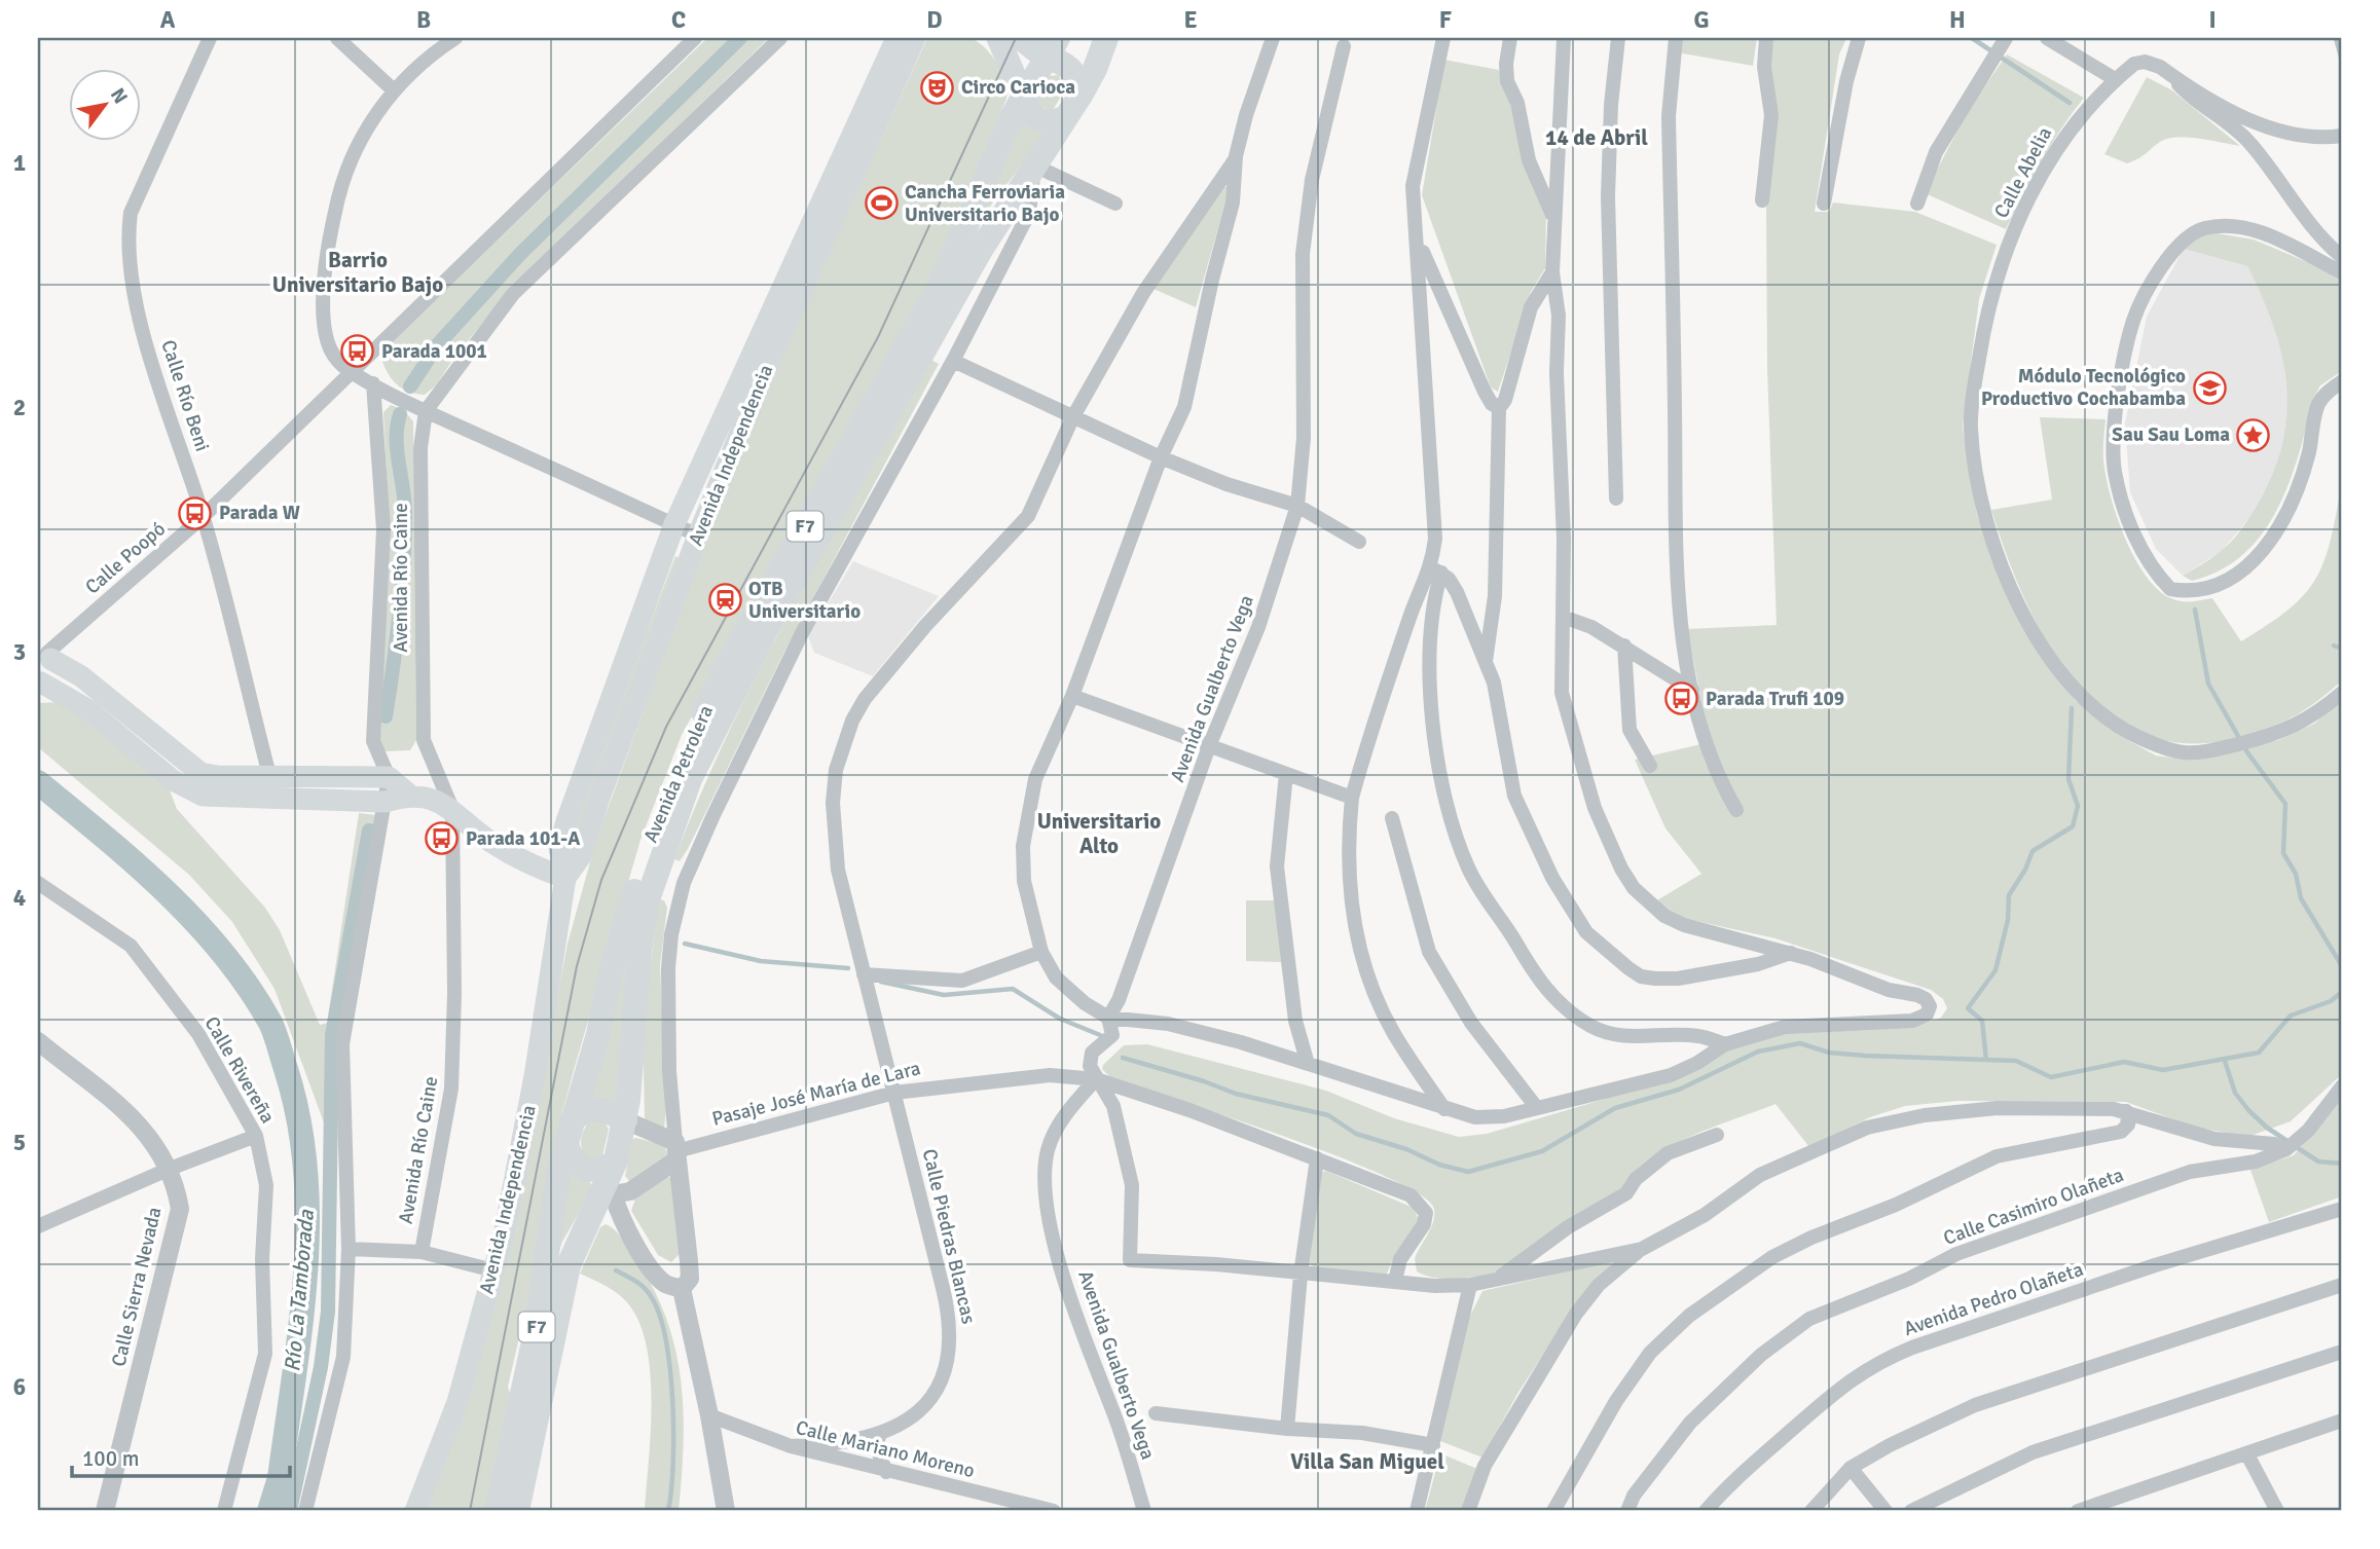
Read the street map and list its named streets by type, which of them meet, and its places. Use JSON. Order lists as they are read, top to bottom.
{
  "streets": {
    "highway": ["F7", "Avenida Petrolera"],
    "main road": ["Avenida Independencia"],
    "street": [
      "Calle Abelia",
      "Calle Río Beni",
      "Calle Poopó",
      "Avenida Río Caine",
      "Avenida Gualberto Vega",
      "Calle Rivereña",
      "Pasaje José María de Lara",
      "Calle Casimiro Olañeta",
      "Calle Piedras Blancas",
      "Calle Sierra Nevada",
      "Avenida Pedro Olañeta",
      "Calle Mariano Moreno"
    ]
  },
  "crossings": [
    ["Calle Río Beni", "Calle Poopó"],
    ["F7", "Avenida Petrolera"],
    ["Avenida Gualberto Vega", "Pasaje José María de Lara"],
    ["Pasaje José María de Lara", "Calle Piedras Blancas"],
    ["Calle Piedras Blancas", "Calle Mariano Moreno"]
  ],
  "districts": [
    "14 de Abril",
    "Barrio Universitario Bajo",
    "Universitario Alto",
    "Villa San Miguel"
  ],
  "water": ["Río La Tamborada"],
  "places": {
    "theatre": ["Circo Carioca"],
    "sports": ["Cancha Ferroviaria Universitario Bajo"],
    "bus stop": [
      "Parada 1001",
      "Parada W",
      "Parada Trufi 109",
      "Parada 101-A"
    ],
    "school or university": ["Módulo Tecnológico Productivo Cochabamba"],
    "place": ["Sau Sau Loma"],
    "station": ["OTB Universitario"]
  },
  "scale_bar": "100 m",
  "north": "top right",
  "grid": {
    "columns": [
      "A",
      "B",
      "C",
      "D",
      "E",
      "F",
      "G",
      "H",
      "I"
    ],
    "rows": [
      "1",
      "2",
      "3",
      "4",
      "5",
      "6"
    ]
  }
}
